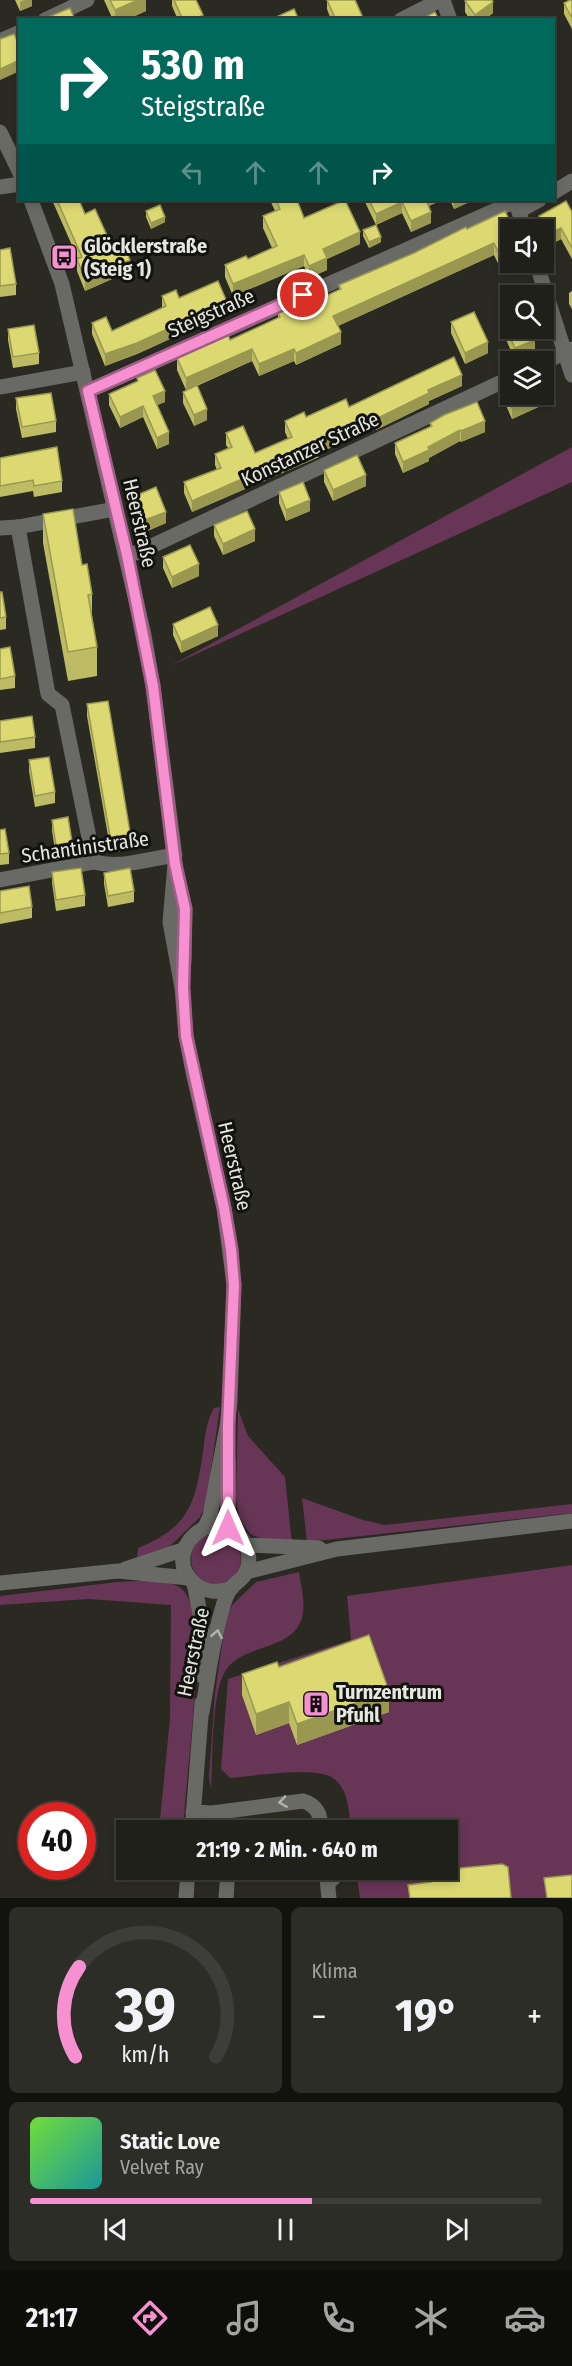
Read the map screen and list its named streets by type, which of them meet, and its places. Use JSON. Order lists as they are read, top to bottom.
{
  "streets": {
    "street": [
      "Steigstraße",
      "Konstanzer Straße",
      "Heerstraße",
      "Schantinistraße"
    ]
  },
  "crossings": [
    ["Steigstraße", "Heerstraße"],
    ["Konstanzer Straße", "Heerstraße"],
    ["Heerstraße", "Schantinistraße"]
  ],
  "places": {
    "bus stop": ["Glöcklerstraße (Steig 1)"],
    "building": ["Turnzentrum Pfuhl"]
  },
  "page": {
    "turn": ["530 m", "Steigstraße"],
    "limit": "40",
    "trip": "21:19 · 2 Min. · 640 m",
    "tile": "Klima",
    "heat": ["−", "19°", "+"],
    "song": ["Static Love", "Velvet Ray"],
    "tabs": "21:17",
    "gauge": ["39", "km/h"]
  }
}
